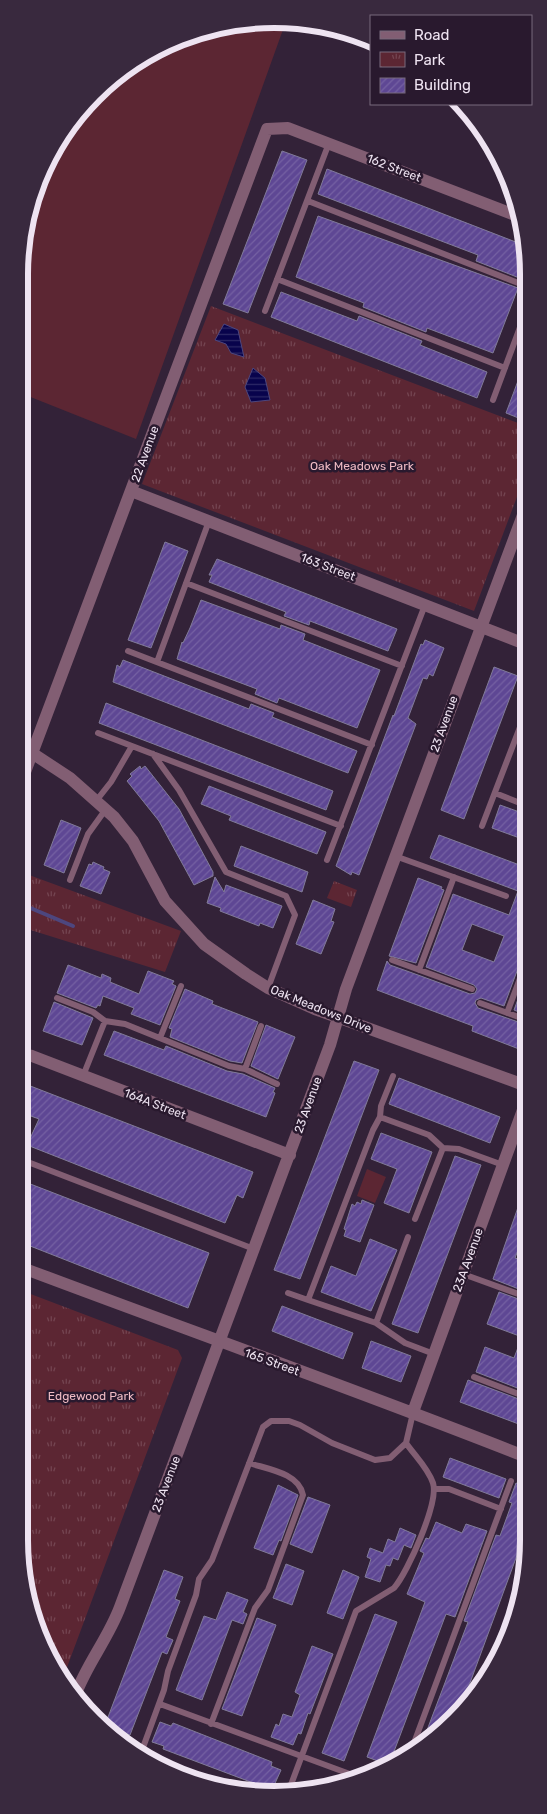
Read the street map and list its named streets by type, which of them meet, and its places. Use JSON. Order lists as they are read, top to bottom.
{
  "streets": {
    "street": [
      "162 Street",
      "22 Avenue",
      "163 Street",
      "23 Avenue",
      "Oak Meadows Drive",
      "164A Street",
      "23A Avenue",
      "165 Street"
    ]
  },
  "crossings": [
    ["162 Street", "22 Avenue"],
    ["22 Avenue", "163 Street"],
    ["22 Avenue", "Oak Meadows Drive"],
    ["163 Street", "23 Avenue"],
    ["23 Avenue", "Oak Meadows Drive"],
    ["23 Avenue", "164A Street"],
    ["23 Avenue", "165 Street"],
    ["23A Avenue", "165 Street"]
  ],
  "parks": ["Oak Meadows Park", "Edgewood Park"],
  "legend": ["Road", "Park", "Building"]
}
